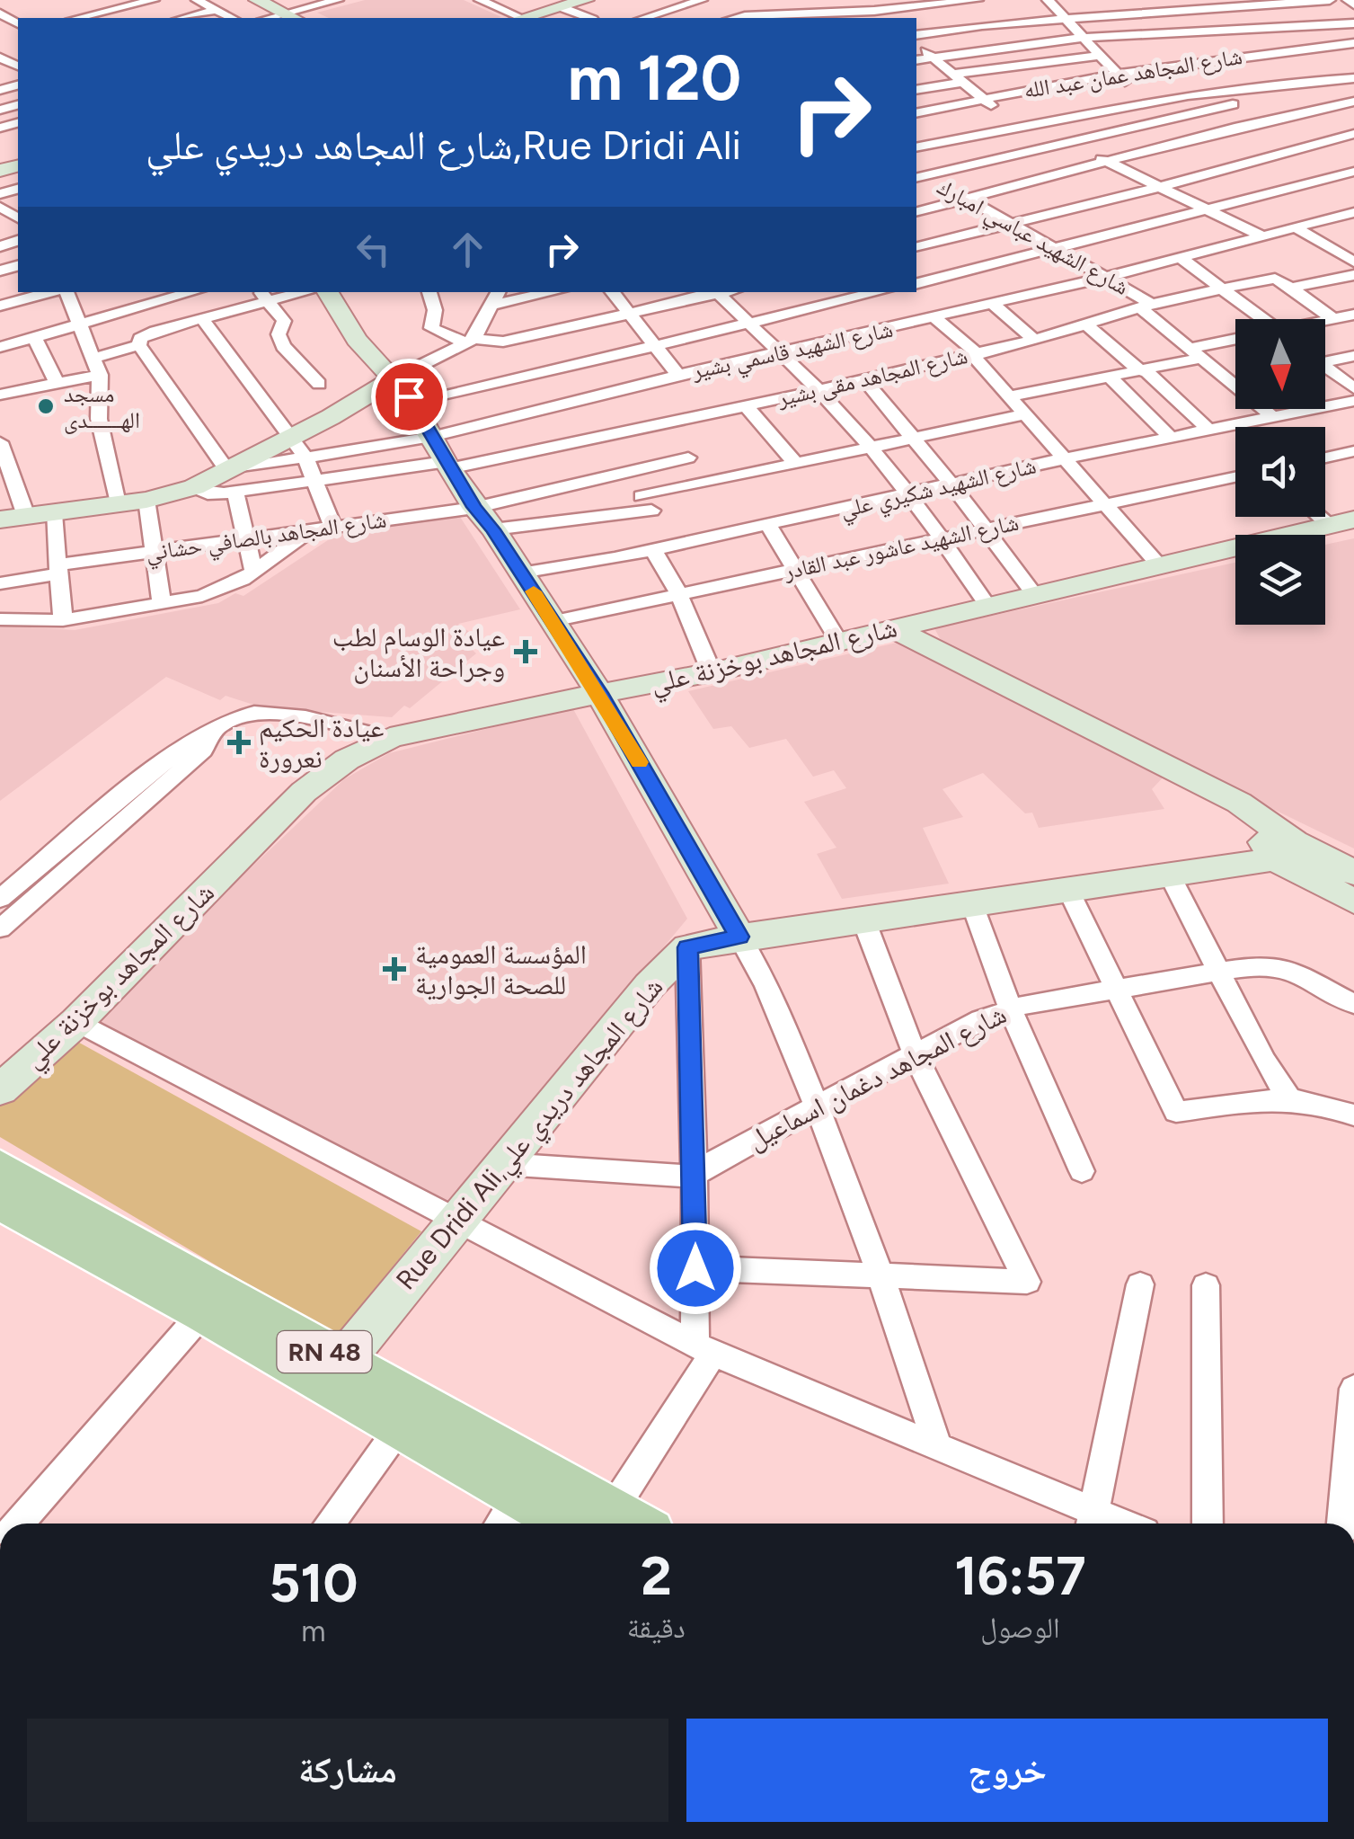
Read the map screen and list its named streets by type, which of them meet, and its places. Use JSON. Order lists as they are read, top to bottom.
{
  "streets": {
    "main road": ["RN 48"],
    "street": [
      "شارع المجاهد عمان عبد الله",
      "شارع الشهيد عباسي امبارك",
      "شارع الشهيد قاسمي بشير",
      "شارع المجاهد مقى بشير",
      "شارع الشهيد شكيري علي",
      "شارع المجاهد بالصافي حشاني",
      "شارع الشهيد عاشور عبد القادر",
      "شارع المجاهد بوخزنة علي",
      "شارع المجاهد دغمان اسماعيل",
      "Rue Dridi Ali,شارع المجاهد دريدي علي"
    ]
  },
  "crossings": [
    ["شارع الشهيد عباسي امبارك", "شارع الشهيد قاسمي بشير"],
    ["شارع الشهيد عباسي امبارك", "شارع المجاهد مقى بشير"],
    ["شارع الشهيد عباسي امبارك", "شارع الشهيد شكيري علي"],
    ["شارع المجاهد مقى بشير", "شارع المجاهد بالصافي حشاني"],
    ["Rue Dridi Ali,شارع المجاهد دريدي علي", "RN 48"]
  ],
  "places": {
    "other": ["مسجد الهـــــــدى"],
    "health": ["عيادة الوسام لطب وجراحة الأسنان", "عيادة الحكيم نعرورة", "المؤسسة العمومية للصحة الجوارية"]
  },
  "north": "bottom",
  "page": {
    "turn": ["120 m", "Rue Dridi Ali,شارع المجاهد دريدي علي"],
    "eta": [
      "16:57",
      "الوصول",
      "2",
      "دقيقة",
      "510",
      "m"
    ],
    "buttons": ["خروج", "مشاركة"]
  }
}
